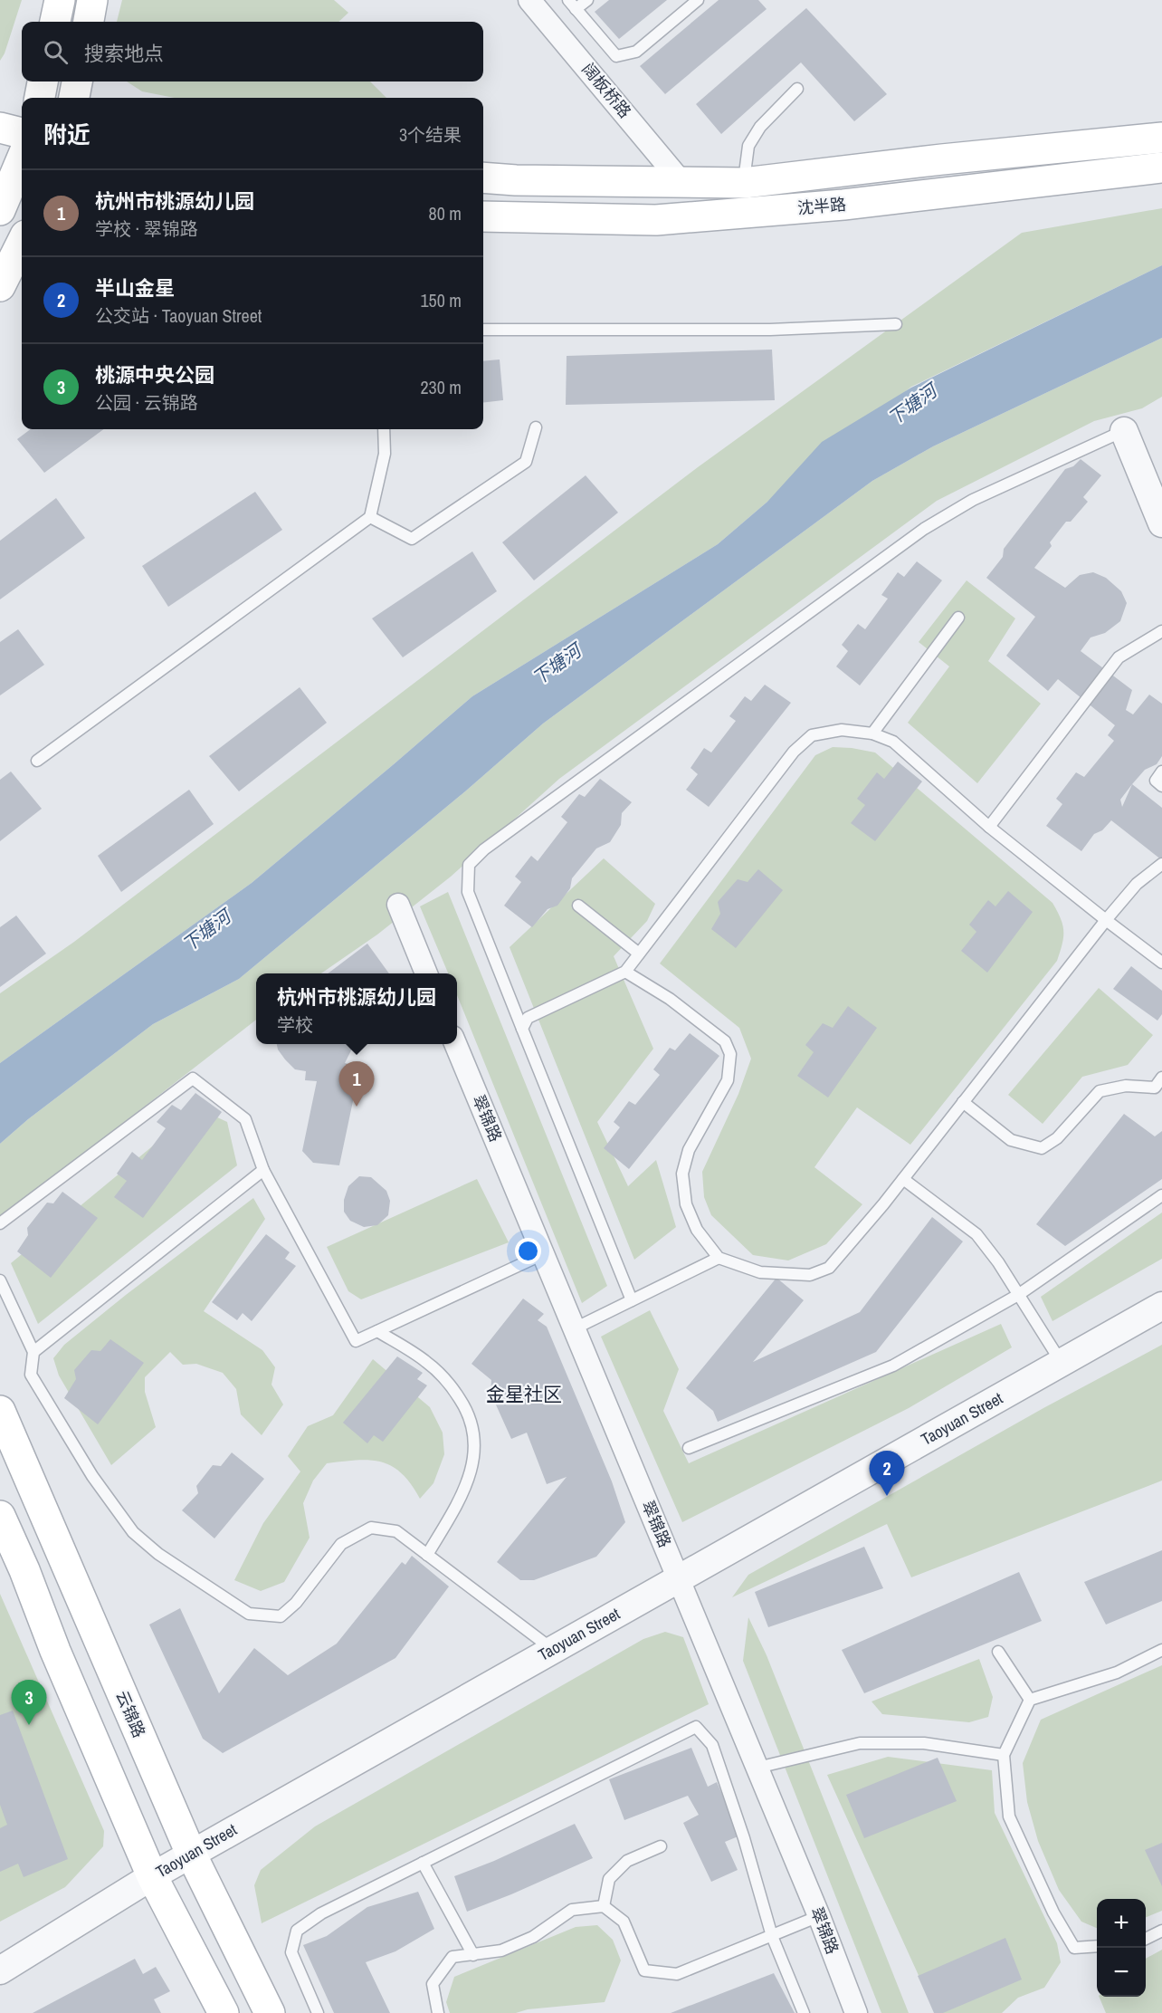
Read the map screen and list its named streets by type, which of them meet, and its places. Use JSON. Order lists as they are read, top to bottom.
{
  "streets": {
    "main road": ["沈半路", "云锦路"],
    "street": ["阔板桥路", "翠锦路", "Taoyuan Street"]
  },
  "crossings": [
    ["阔板桥路", "沈半路"],
    ["翠锦路", "Taoyuan Street"],
    ["Taoyuan Street", "云锦路"]
  ],
  "districts": ["金星社区"],
  "water": ["下塘河"],
  "page": {
    "search": "搜索地点",
    "heading": ["附近", "3个结果"],
    "list": [
      {
        "mark": "1",
        "name": "杭州市桃源幼儿园",
        "note": "学校 · 翠锦路",
        "value": "80 m"
      },
      {
        "mark": "2",
        "name": "半山金星",
        "note": "公交站 · Taoyuan Street",
        "value": "150 m"
      },
      {
        "mark": "3",
        "name": "桃源中央公园",
        "note": "公园 · 云锦路",
        "value": "230 m"
      }
    ],
    "popup": ["杭州市桃源幼儿园", "学校"],
    "pins": ["1", "2", "3"],
    "map_buttons": ["+", "−"]
  }
}
